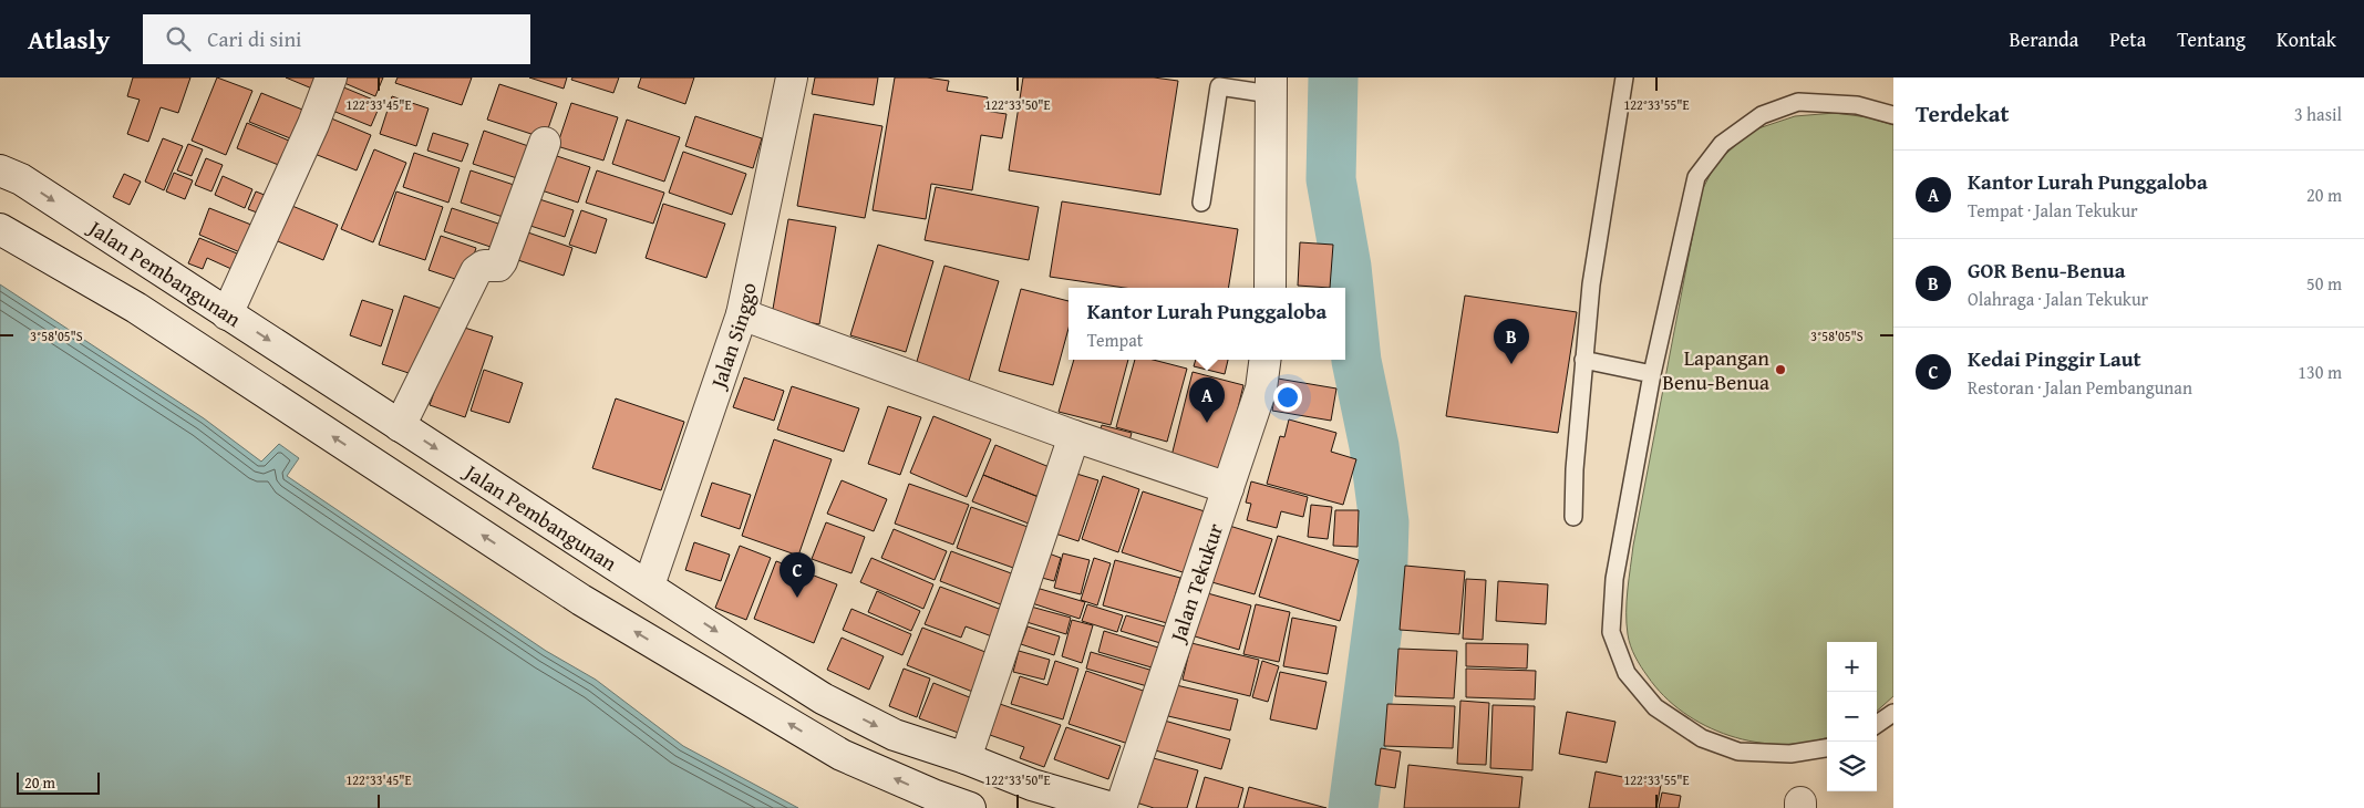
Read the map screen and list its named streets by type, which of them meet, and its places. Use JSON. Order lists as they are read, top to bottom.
{
  "streets": {
    "street": ["Jalan Pembangunan", "Jalan Singgo", "Jalan Tekukur"]
  },
  "crossings": [
    ["Jalan Pembangunan", "Jalan Singgo"]
  ],
  "places": ["Lapangan Benu-Benua"],
  "scale_bar": "20 m",
  "page": {
    "header": "Atlasly",
    "search": "Cari di sini",
    "nav": [
      "Beranda",
      "Peta",
      "Tentang",
      "Kontak"
    ],
    "heading": ["Terdekat", "3 hasil"],
    "list": [
      {
        "mark": "A",
        "name": "Kantor Lurah Punggaloba",
        "note": "Tempat · Jalan Tekukur",
        "value": "20 m"
      },
      {
        "mark": "B",
        "name": "GOR Benu-Benua",
        "note": "Olahraga · Jalan Tekukur",
        "value": "50 m"
      },
      {
        "mark": "C",
        "name": "Kedai Pinggir Laut",
        "note": "Restoran · Jalan Pembangunan",
        "value": "130 m"
      }
    ],
    "popup": ["Kantor Lurah Punggaloba", "Tempat"],
    "pins": ["B", "A", "C"],
    "map_buttons": ["+", "−"],
    "scale": "20 m"
  },
  "coordinates": [
    "122°33'45\"E",
    "122°33'50\"E",
    "122°33'55\"E",
    "3°58'05\"S"
  ]
}
